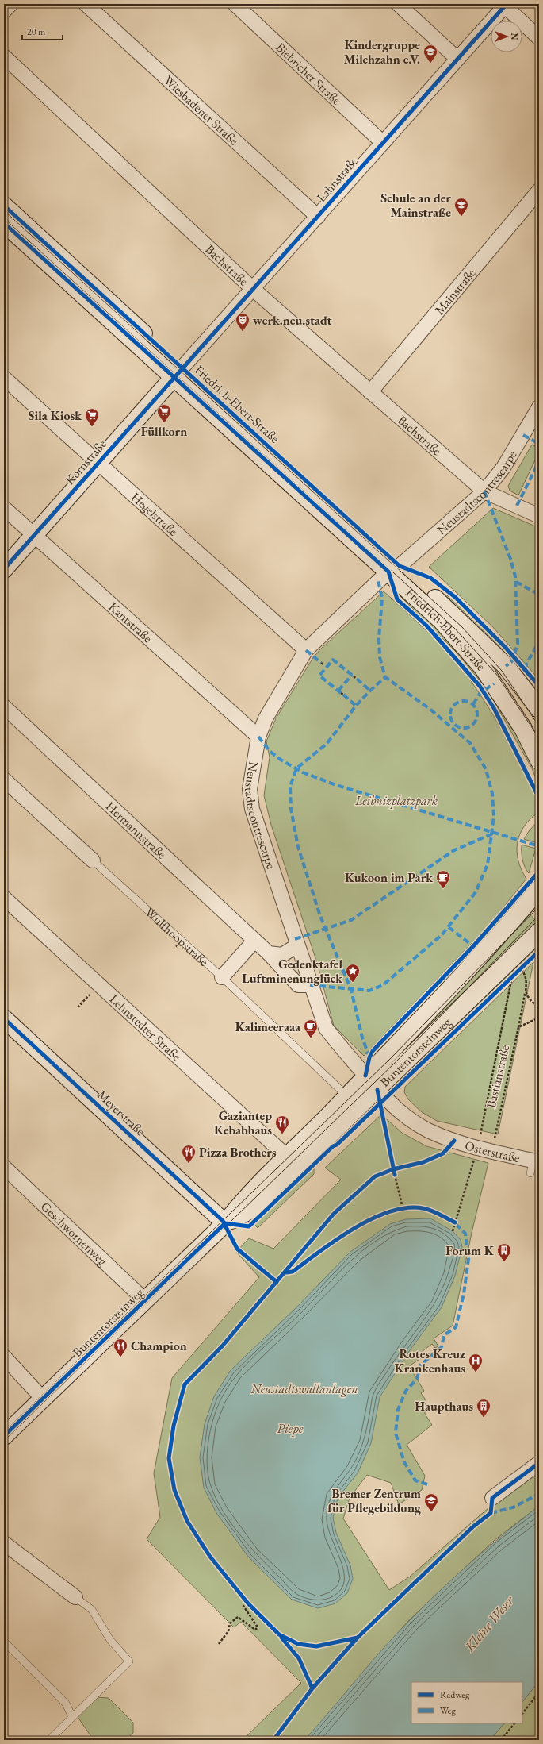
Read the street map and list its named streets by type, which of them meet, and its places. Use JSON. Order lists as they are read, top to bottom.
{
  "streets": {
    "street": [
      "Biebricher Straße",
      "Wiesbadener Straße",
      "Lahnstraße",
      "Bachstraße",
      "Mainstraße",
      "Friedrich-Ebert-Straße",
      "Kornstraße",
      "Neustadtscontrescarpe",
      "Hegelstraße",
      "Kantstraße",
      "Hermannstraße",
      "Wulfhoopstraße",
      "Lehnstedter Straße",
      "Buntentorsteinweg",
      "Meyerstraße",
      "Osterstraße",
      "Geschwornenweg"
    ],
    "path": ["Bastianstraße"]
  },
  "crossings": [
    ["Biebricher Straße", "Lahnstraße"],
    ["Wiesbadener Straße", "Lahnstraße"],
    ["Lahnstraße", "Bachstraße"],
    ["Lahnstraße", "Friedrich-Ebert-Straße"],
    ["Lahnstraße", "Kornstraße"],
    ["Bachstraße", "Mainstraße"],
    ["Bachstraße", "Neustadtscontrescarpe"],
    ["Friedrich-Ebert-Straße", "Kornstraße"],
    ["Friedrich-Ebert-Straße", "Neustadtscontrescarpe"],
    ["Kornstraße", "Hegelstraße"],
    ["Kornstraße", "Kantstraße"],
    ["Neustadtscontrescarpe", "Hegelstraße"],
    ["Neustadtscontrescarpe", "Kantstraße"],
    ["Neustadtscontrescarpe", "Hermannstraße"],
    ["Neustadtscontrescarpe", "Buntentorsteinweg"],
    ["Neustadtscontrescarpe", "Osterstraße"],
    ["Wulfhoopstraße", "Buntentorsteinweg"],
    ["Lehnstedter Straße", "Buntentorsteinweg"],
    ["Buntentorsteinweg", "Bastianstraße"],
    ["Buntentorsteinweg", "Meyerstraße"],
    ["Buntentorsteinweg", "Osterstraße"],
    ["Buntentorsteinweg", "Geschwornenweg"],
    ["Bastianstraße", "Osterstraße"]
  ],
  "water": ["Piepe", "Kleine Weser"],
  "parks": ["Leibnizplatzpark", "Neustadtswallanlagen"],
  "places": {
    "school or university": ["Kindergruppe Milchzahn e.V.", "Schule an der Mainstraße", "Bremer Zentrum für Pflegebildung"],
    "theatre": ["werk.neu.stadt"],
    "supermarket": ["Füllkorn", "Sila Kiosk"],
    "cafe": ["Kukoon im Park", "Kalimeeraaa"],
    "place": ["Gedenktafel Luftminenunglück"],
    "restaurant": ["Gaziantep Kebabhaus", "Pizza Brothers", "Champion"],
    "building": ["Forum K", "Haupthaus"],
    "hospital": ["Rotes Kreuz Krankenhaus"]
  },
  "legend": ["Radweg", "Weg"],
  "scale_bar": "20 m",
  "north": "right"
}
